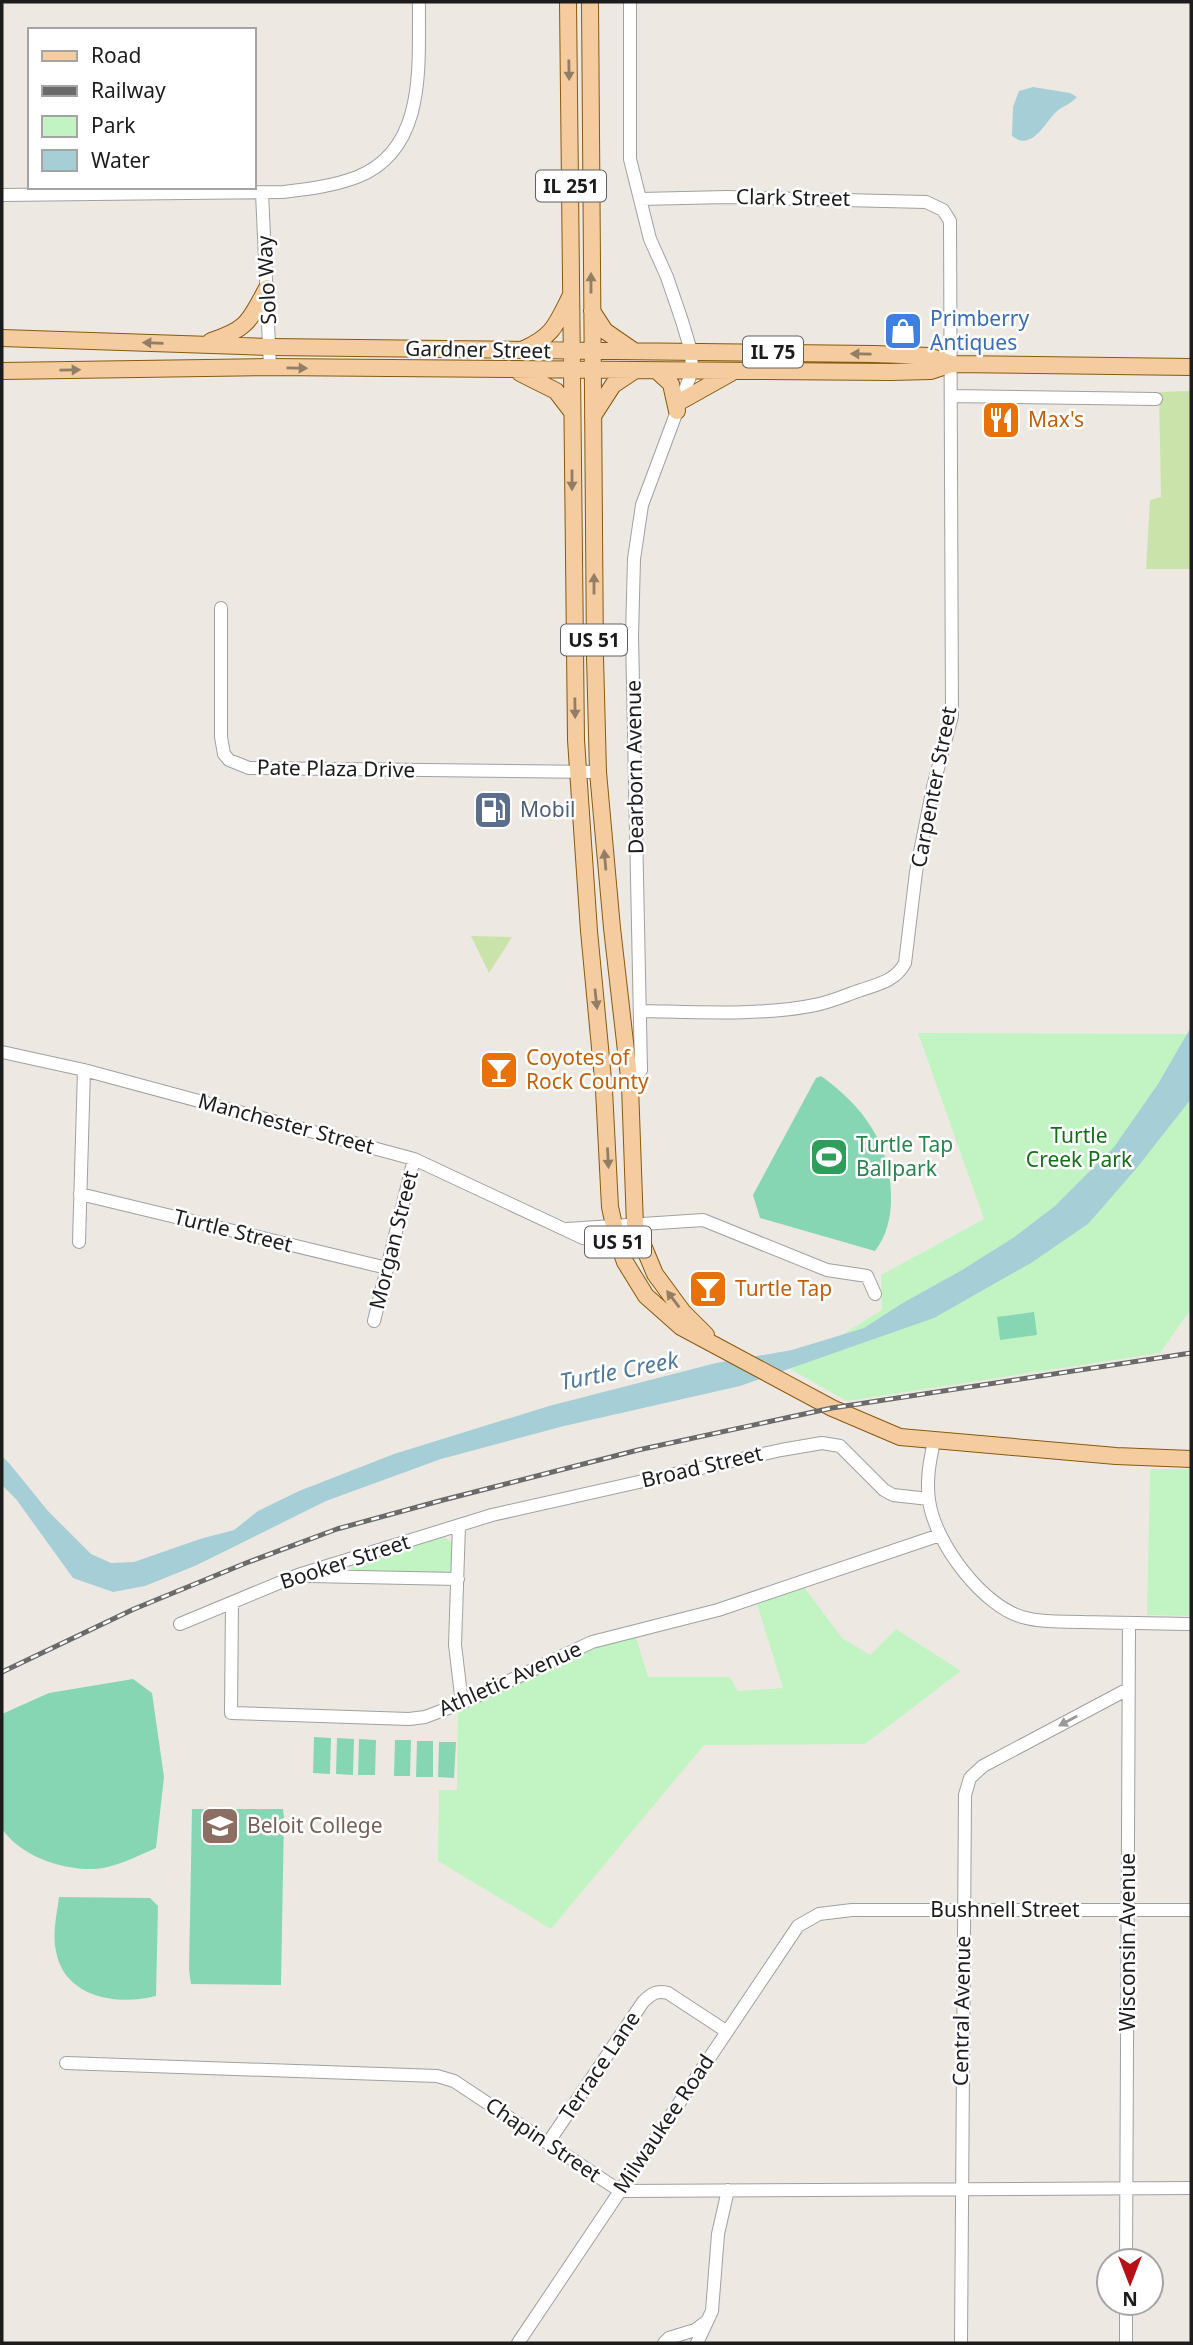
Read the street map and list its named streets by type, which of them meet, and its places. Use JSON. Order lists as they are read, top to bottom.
{
  "streets": {
    "main road": [
      "IL 251",
      "Gardner Street",
      "IL 75",
      "US 51"
    ],
    "street": [
      "Clark Street",
      "Solo Way",
      "Dearborn Avenue",
      "Pate Plaza Drive",
      "Carpenter Street",
      "Manchester Street",
      "Turtle Street",
      "Morgan Street",
      "Broad Street",
      "Booker Street",
      "Athletic Avenue",
      "Bushnell Street",
      "Wisconsin Avenue",
      "Central Avenue",
      "Terrace Lane",
      "Milwaukee Road",
      "Chapin Street"
    ]
  },
  "crossings": [
    ["IL 251", "Gardner Street"],
    ["IL 251", "US 51"],
    ["Clark Street", "Dearborn Avenue"],
    ["Clark Street", "Carpenter Street"],
    ["Solo Way", "Gardner Street"],
    ["Gardner Street", "US 51"],
    ["Gardner Street", "Dearborn Avenue"],
    ["Gardner Street", "Carpenter Street"],
    ["US 51", "Dearborn Avenue"],
    ["US 51", "Pate Plaza Drive"],
    ["US 51", "Manchester Street"],
    ["Dearborn Avenue", "Carpenter Street"],
    ["Manchester Street", "Morgan Street"],
    ["Turtle Street", "Morgan Street"],
    ["Broad Street", "Booker Street"],
    ["Booker Street", "Athletic Avenue"],
    ["Bushnell Street", "Wisconsin Avenue"],
    ["Bushnell Street", "Central Avenue"],
    ["Bushnell Street", "Milwaukee Road"],
    ["Wisconsin Avenue", "Central Avenue"],
    ["Wisconsin Avenue", "Chapin Street"],
    ["Central Avenue", "Chapin Street"],
    ["Terrace Lane", "Milwaukee Road"],
    ["Terrace Lane", "Chapin Street"],
    ["Milwaukee Road", "Chapin Street"]
  ],
  "one_way": ["Central Avenue"],
  "water": ["Turtle Creek"],
  "parks": ["Turtle Creek Park"],
  "places": {
    "shop": ["Primberry Antiques"],
    "restaurant": ["Max's"],
    "fuel station": ["Mobil"],
    "bar": ["Coyotes of Rock County", "Turtle Tap"],
    "sports": ["Turtle Tap Ballpark"],
    "school or university": ["Beloit College"]
  },
  "legend": [
    "Road",
    "Railway",
    "Park",
    "Water"
  ],
  "north": "bottom"
}
